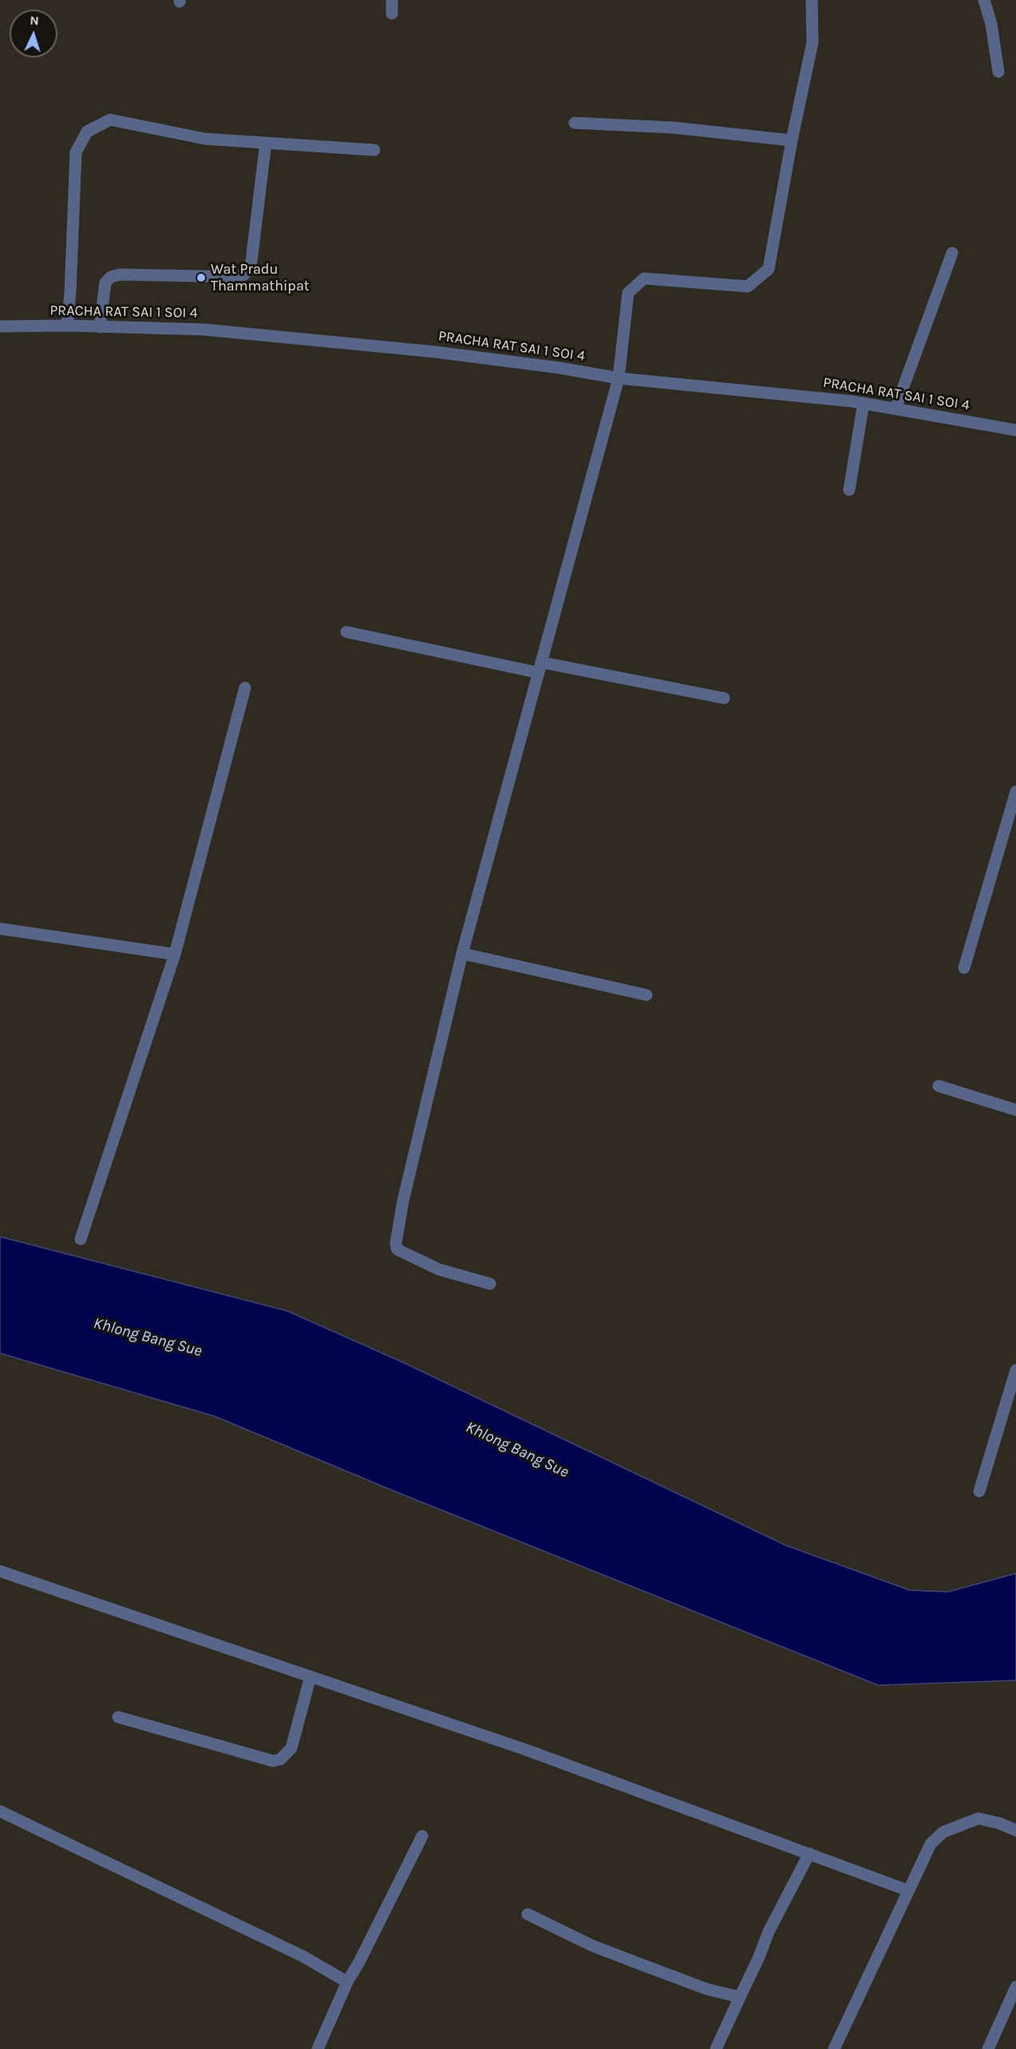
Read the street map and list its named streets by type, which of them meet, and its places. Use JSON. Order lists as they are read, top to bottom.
{
  "streets": {
    "street": ["PRACHA RAT SAI 1 SOI 4"]
  },
  "water": ["Khlong Bang Sue"],
  "places": ["Wat Pradu Thammathipat"],
  "north": "top"
}
